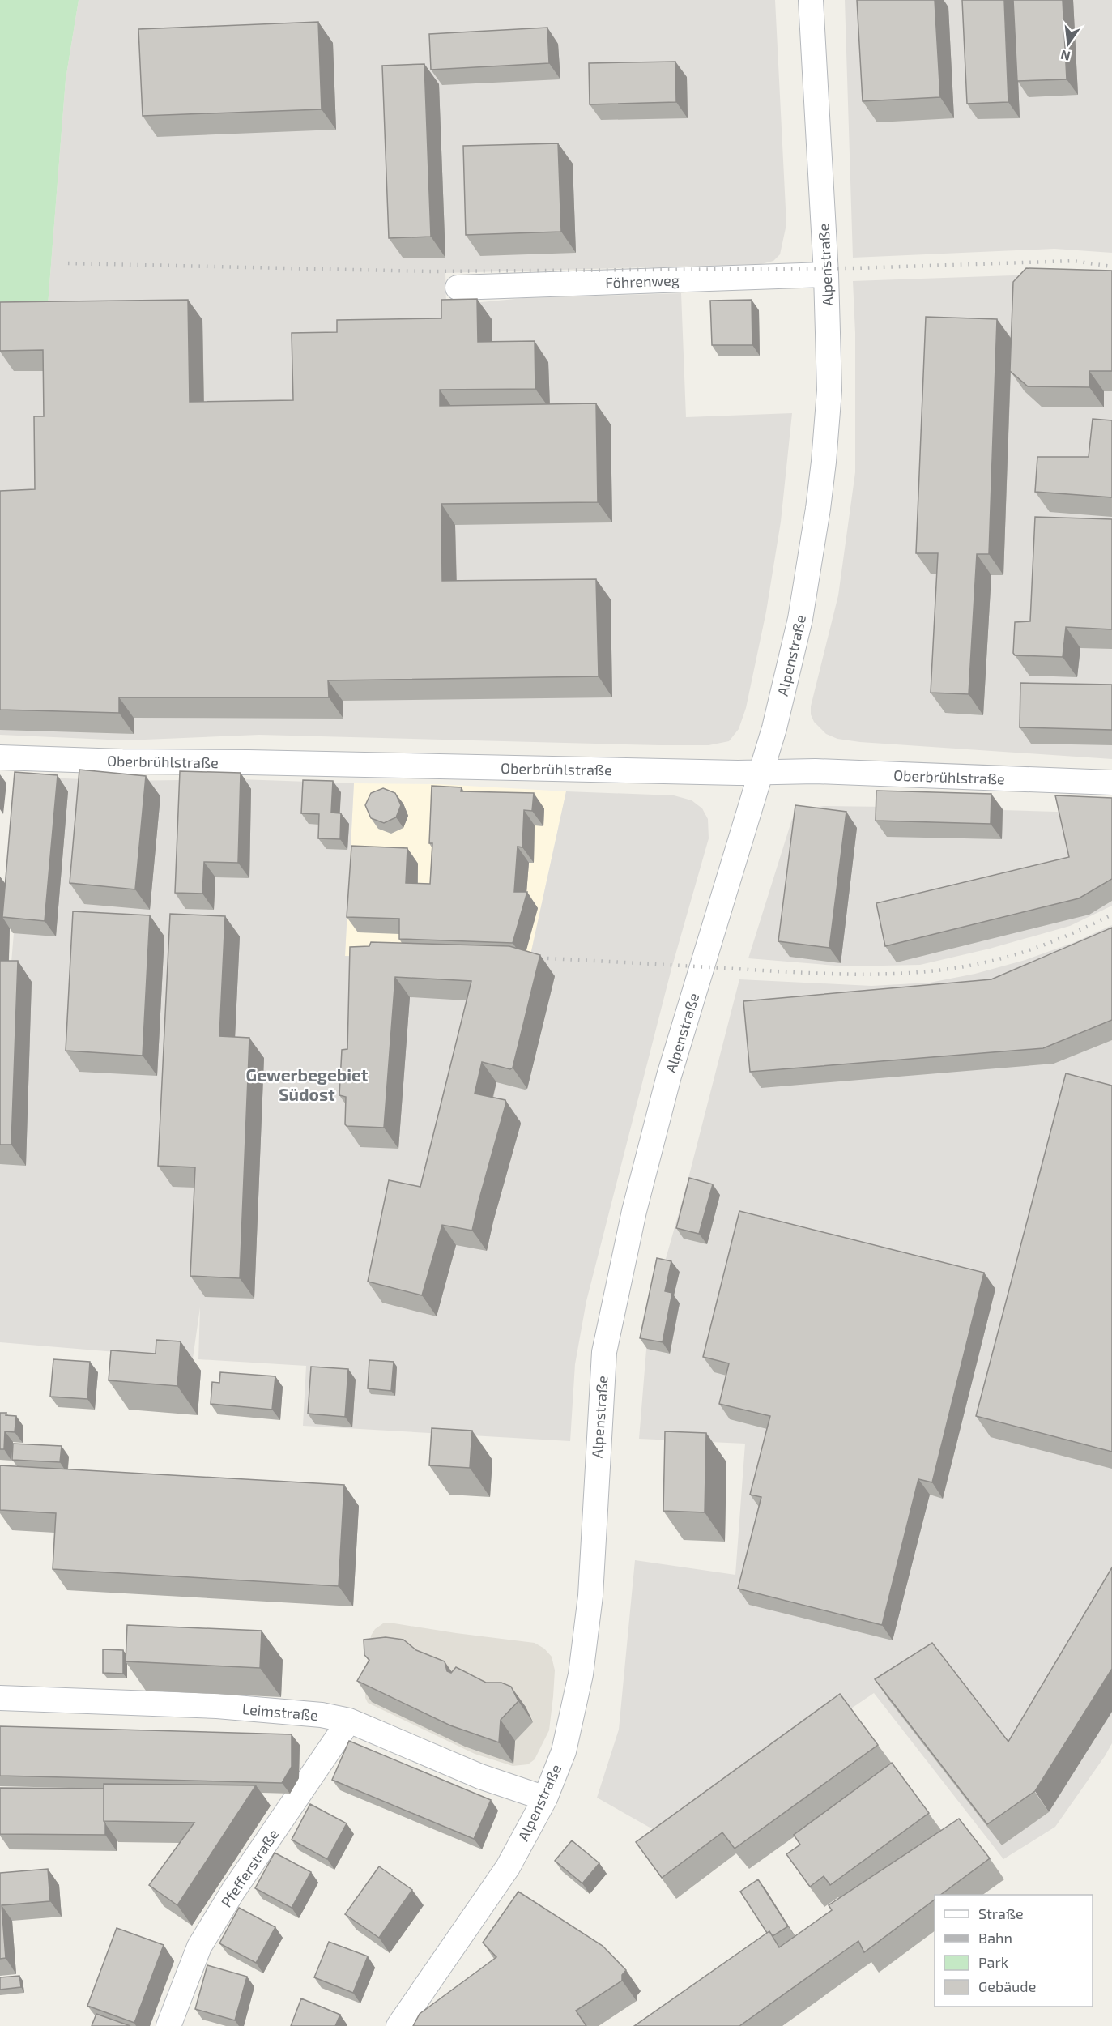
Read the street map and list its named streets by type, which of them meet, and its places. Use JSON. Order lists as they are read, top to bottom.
{
  "streets": {
    "street": [
      "Alpenstraße",
      "Föhrenweg",
      "Oberbrühlstraße",
      "Leimstraße",
      "Pfefferstraße"
    ]
  },
  "crossings": [
    ["Alpenstraße", "Föhrenweg"],
    ["Alpenstraße", "Oberbrühlstraße"],
    ["Alpenstraße", "Leimstraße"],
    ["Leimstraße", "Pfefferstraße"]
  ],
  "districts": ["Gewerbegebiet Südost"],
  "legend": [
    "Straße",
    "Bahn",
    "Park",
    "Gebäude"
  ],
  "north": "bottom"
}
